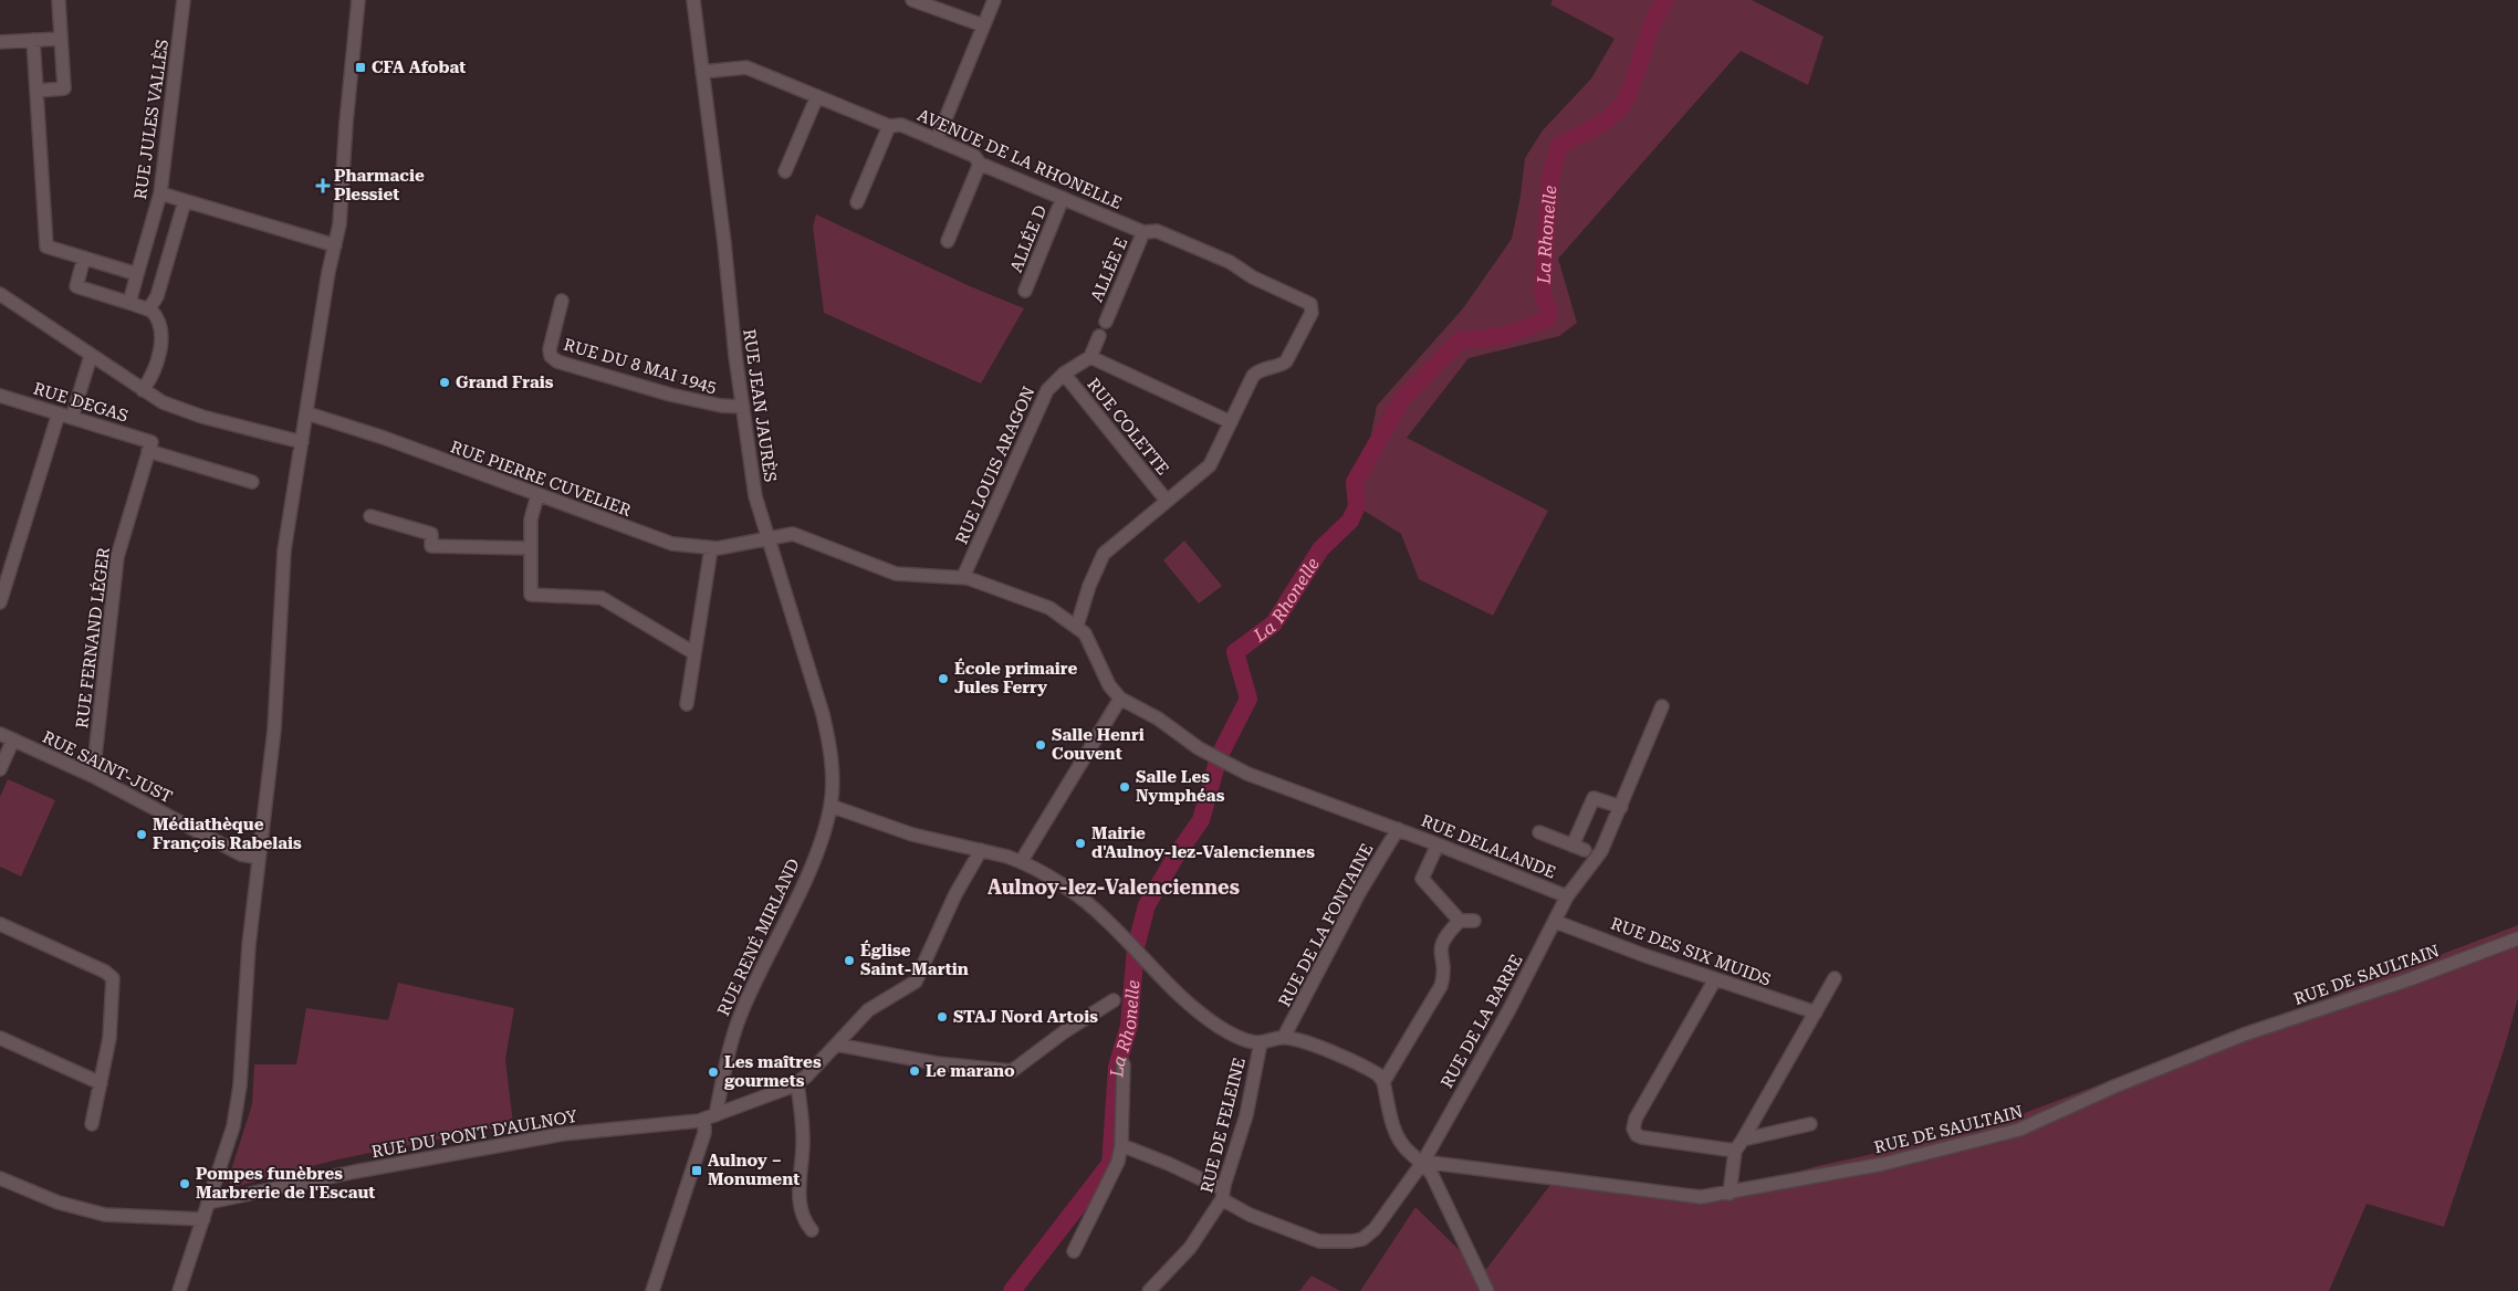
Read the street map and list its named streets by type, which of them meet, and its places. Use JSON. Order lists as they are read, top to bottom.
{
  "streets": {
    "street": [
      "RUE JULES VALLÈS",
      "AVENUE DE LA RHONELLE",
      "ALLÉE D",
      "ALLÉE E",
      "RUE DU 8 MAI 1945",
      "RUE DEGAS",
      "RUE JEAN JAURÈS",
      "RUE COLETTE",
      "RUE LOUIS ARAGON",
      "RUE PIERRE CUVELIER",
      "RUE FERNAND LÉGER",
      "RUE SAINT-JUST",
      "RUE DELALANDE",
      "RUE DE LA FONTAINE",
      "RUE RENÉ MIRLAND",
      "RUE DES SIX MUIDS",
      "RUE DE SAULTAIN",
      "RUE DE LA BARRE",
      "RUE DE FELEINE",
      "RUE DU PONT D'AULNOY"
    ]
  },
  "crossings": [
    ["AVENUE DE LA RHONELLE", "ALLÉE D"],
    ["AVENUE DE LA RHONELLE", "ALLÉE E"],
    ["AVENUE DE LA RHONELLE", "RUE JEAN JAURÈS"],
    ["RUE DU 8 MAI 1945", "RUE JEAN JAURÈS"],
    ["RUE DEGAS", "RUE FERNAND LÉGER"],
    ["RUE JEAN JAURÈS", "RUE PIERRE CUVELIER"],
    ["RUE JEAN JAURÈS", "RUE RENÉ MIRLAND"],
    ["RUE COLETTE", "RUE LOUIS ARAGON"],
    ["RUE LOUIS ARAGON", "RUE PIERRE CUVELIER"],
    ["RUE FERNAND LÉGER", "RUE SAINT-JUST"],
    ["RUE DELALANDE", "RUE DE LA FONTAINE"],
    ["RUE DELALANDE", "RUE DE LA BARRE"],
    ["RUE RENÉ MIRLAND", "RUE DU PONT D'AULNOY"],
    ["RUE DES SIX MUIDS", "RUE DE LA BARRE"],
    ["RUE DE SAULTAIN", "RUE DE LA BARRE"],
    ["RUE DE LA BARRE", "RUE DE FELEINE"]
  ],
  "districts": ["Aulnoy-lez-Valenciennes"],
  "water": ["La Rhonelle"],
  "places": {
    "transit": ["CFA Afobat", "Aulnoy – Monument"],
    "health": ["Pharmacie Plessiet"],
    "other": [
      "Grand Frais",
      "École primaire Jules Ferry",
      "Salle Henri Couvent",
      "Salle Les Nymphéas",
      "Médiathèque François Rabelais",
      "Mairie d'Aulnoy-lez-Valenciennes",
      "Église Saint-Martin",
      "STAJ Nord Artois",
      "Le marano",
      "Les maîtres gourmets",
      "Pompes funèbres Marbrerie de l'Escaut"
    ]
  }
}
